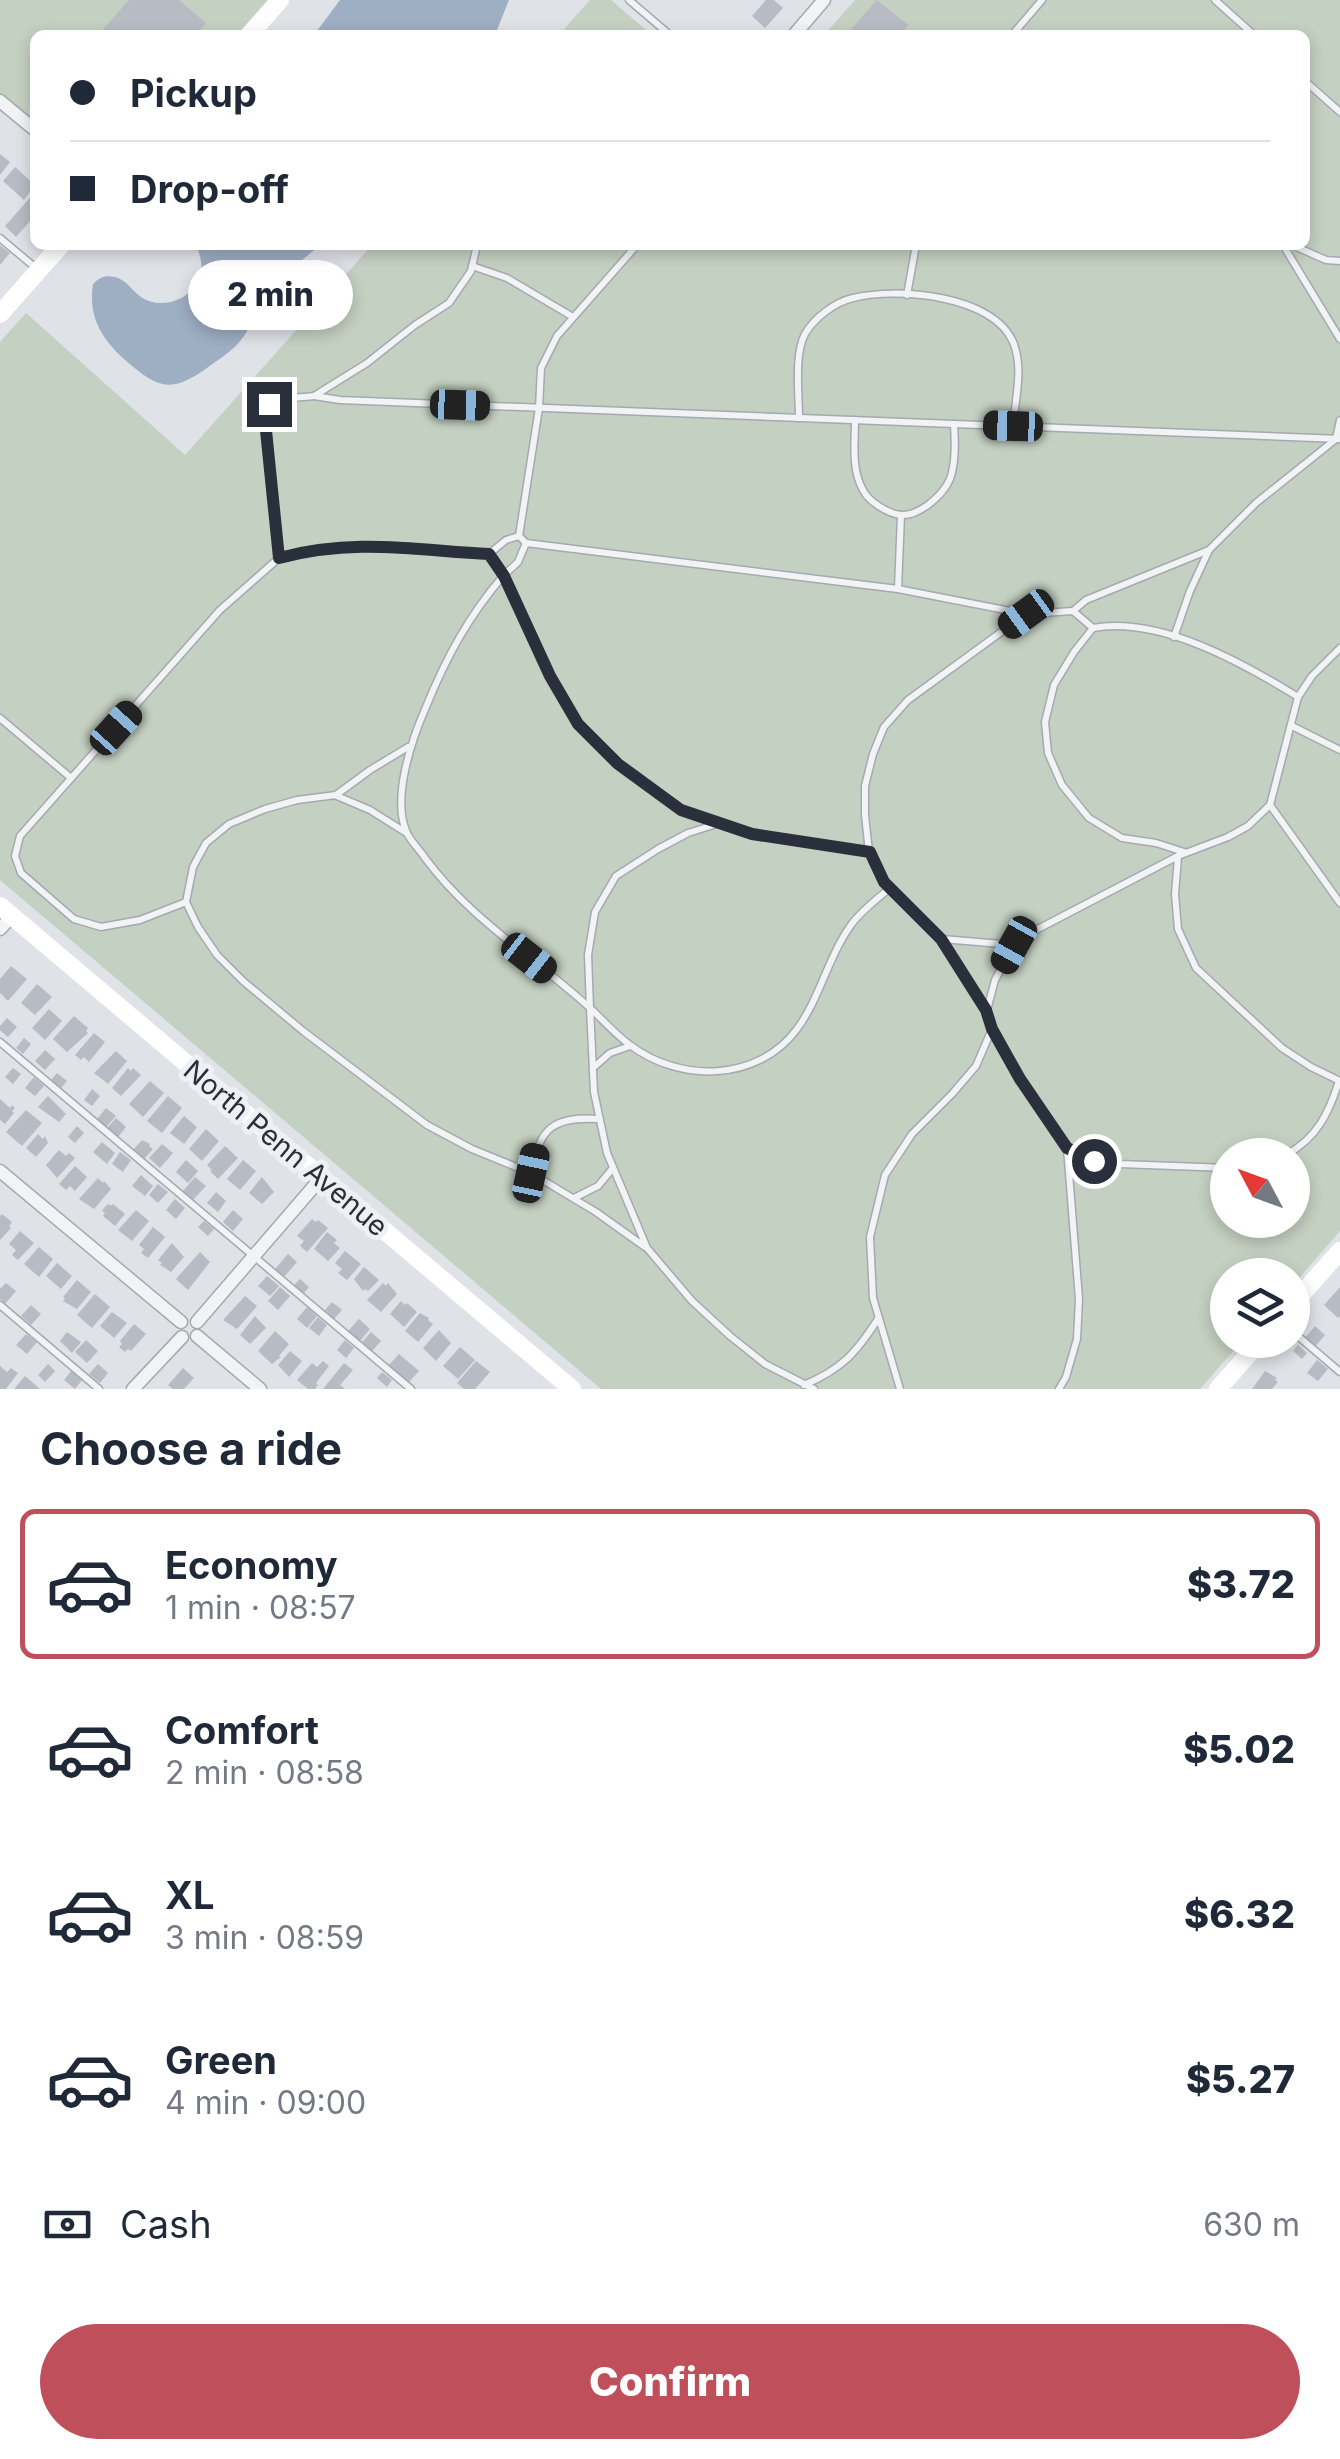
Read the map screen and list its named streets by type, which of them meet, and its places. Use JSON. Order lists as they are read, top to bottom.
{
  "streets": {
    "main road": ["North Penn Avenue"]
  },
  "north": "top left",
  "page": {
    "banner": ["Pickup", "Drop-off"],
    "bubble": "2 min",
    "heading": "Choose a ride",
    "list": [
      {
        "name": "Economy",
        "note": "1 min · 08:57",
        "value": "$3.72"
      },
      {
        "name": "Comfort",
        "note": "2 min · 08:58",
        "value": "$5.02"
      },
      {
        "name": "XL",
        "note": "3 min · 08:59",
        "value": "$6.32"
      },
      {
        "name": "Green",
        "note": "4 min · 09:00",
        "value": "$5.27"
      }
    ],
    "pay": ["Cash", "630 m"],
    "buttons": "Confirm"
  }
}
